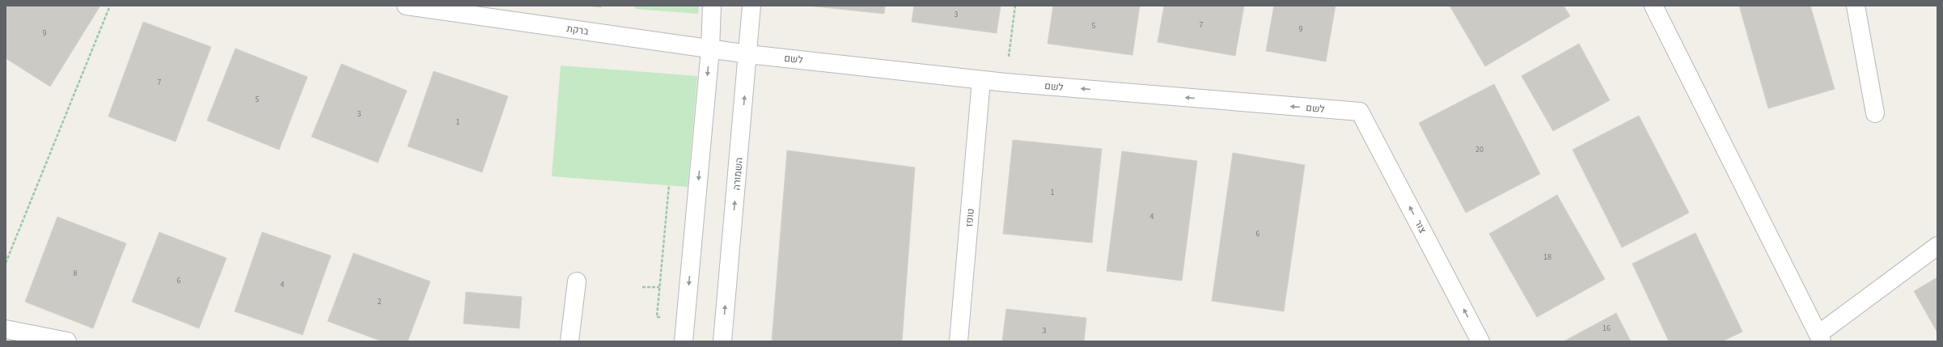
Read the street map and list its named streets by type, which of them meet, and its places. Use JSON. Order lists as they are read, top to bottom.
{
  "streets": {
    "street": [
      "ברקת",
      "לשם",
      "השמורה",
      "טופז",
      "צור"
    ]
  },
  "crossings": [
    ["ברקת", "לשם"],
    ["ברקת", "השמורה"],
    ["לשם", "השמורה"],
    ["לשם", "טופז"],
    ["לשם", "צור"]
  ],
  "one_way": ["לשם", "צור"],
  "house_numbers": [
    "3",
    "7",
    "5",
    "9",
    "9",
    "7",
    "5",
    "3",
    "1",
    "20",
    "1",
    "4",
    "6",
    "18",
    "8",
    "6",
    "4",
    "2",
    "16",
    "3"
  ]
}
